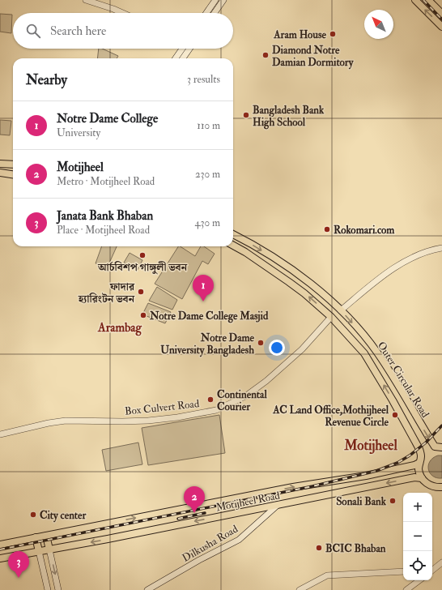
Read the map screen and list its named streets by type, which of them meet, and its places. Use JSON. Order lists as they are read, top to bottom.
{
  "streets": {
    "main road": ["Outer Circular Road", "Motijheel Road"],
    "street": ["Box Culvert Road", "Dilkusha Road"]
  },
  "crossings": [
    ["Outer Circular Road", "Box Culvert Road"],
    ["Outer Circular Road", "Motijheel Road"],
    ["Motijheel Road", "Dilkusha Road"]
  ],
  "districts": ["Arambag", "Motijheel"],
  "places": [
    "Aram House",
    "Diamond Notre Damian Dormitory",
    "Bangladesh Bank High School",
    "Rokomari.com",
    "আর্চবিশপ গাঙ্গুলী ভবন",
    "ফাদার হ্যারিংটন ভবন",
    "Notre Dame College Masjid",
    "Notre Dame University Bangladesh",
    "Continental Courier",
    "AC Land Office,Mothijheel Revenue Circle",
    "Sonali Bank",
    "City center",
    "BCIC Bhaban"
  ],
  "north": "top left",
  "page": {
    "search": "Search here",
    "heading": ["Nearby", "3 results"],
    "list": [
      {
        "mark": "1",
        "name": "Notre Dame College",
        "note": "University",
        "value": "110 m"
      },
      {
        "mark": "2",
        "name": "Motijheel",
        "note": "Metro · Motijheel Road",
        "value": "230 m"
      },
      {
        "mark": "3",
        "name": "Janata Bank Bhaban",
        "note": "Place · Motijheel Road",
        "value": "430 m"
      }
    ],
    "pins": ["1", "2", "3"],
    "map_buttons": ["+", "−"]
  }
}
